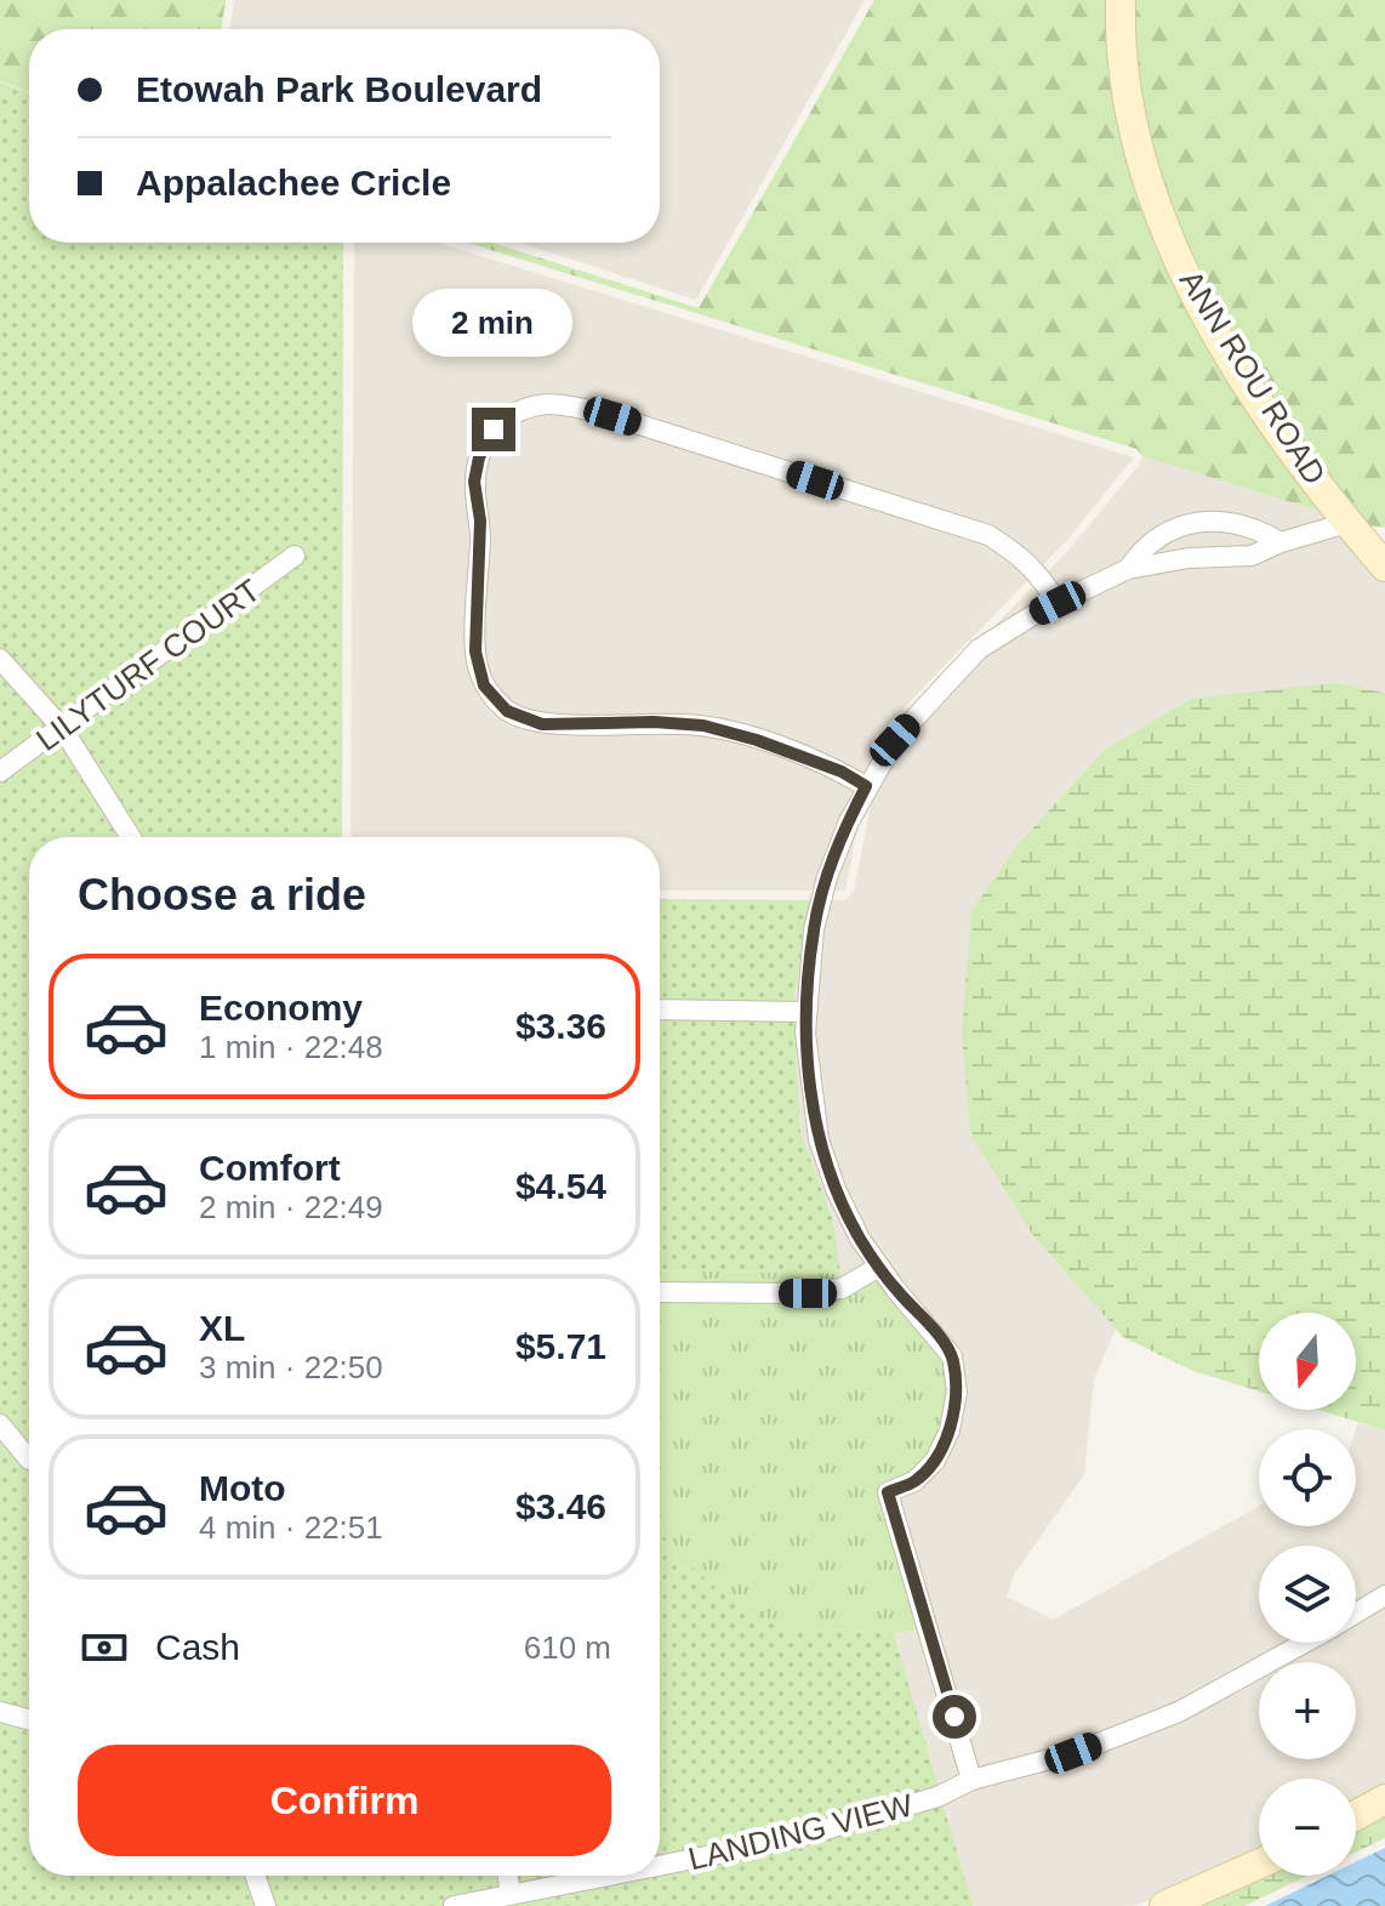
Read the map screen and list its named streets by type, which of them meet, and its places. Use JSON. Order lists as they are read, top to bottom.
{
  "streets": {
    "street": ["ANN ROU ROAD", "LILYTURF COURT", "LANDING VIEW"]
  },
  "north": "bottom",
  "page": {
    "banner": ["Etowah Park Boulevard", "Appalachee Cricle"],
    "bubble": "2 min",
    "heading": "Choose a ride",
    "list": [
      {
        "name": "Economy",
        "note": "1 min · 22:48",
        "value": "$3.36"
      },
      {
        "name": "Comfort",
        "note": "2 min · 22:49",
        "value": "$4.54"
      },
      {
        "name": "XL",
        "note": "3 min · 22:50",
        "value": "$5.71"
      },
      {
        "name": "Moto",
        "note": "4 min · 22:51",
        "value": "$3.46"
      }
    ],
    "map_buttons": ["+", "−"],
    "pay": ["Cash", "610 m"],
    "buttons": "Confirm"
  }
}
